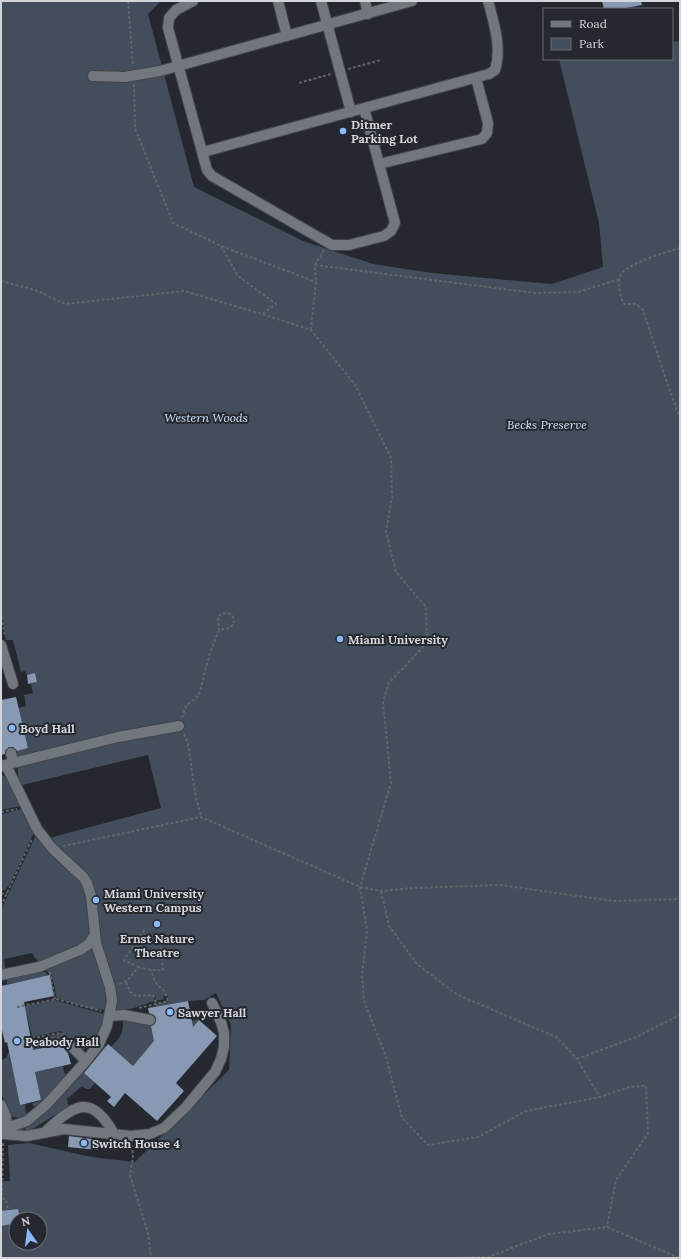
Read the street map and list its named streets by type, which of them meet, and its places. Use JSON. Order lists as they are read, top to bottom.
{
  "parks": ["Western Woods", "Becks Preserve"],
  "places": [
    "Ditmer Parking Lot",
    "Miami University",
    "Boyd Hall",
    "Miami University Western Campus",
    "Ernst Nature Theatre",
    "Sawyer Hall",
    "Peabody Hall",
    "Switch House 4"
  ],
  "legend": ["Road", "Park"],
  "north": "top"
}
